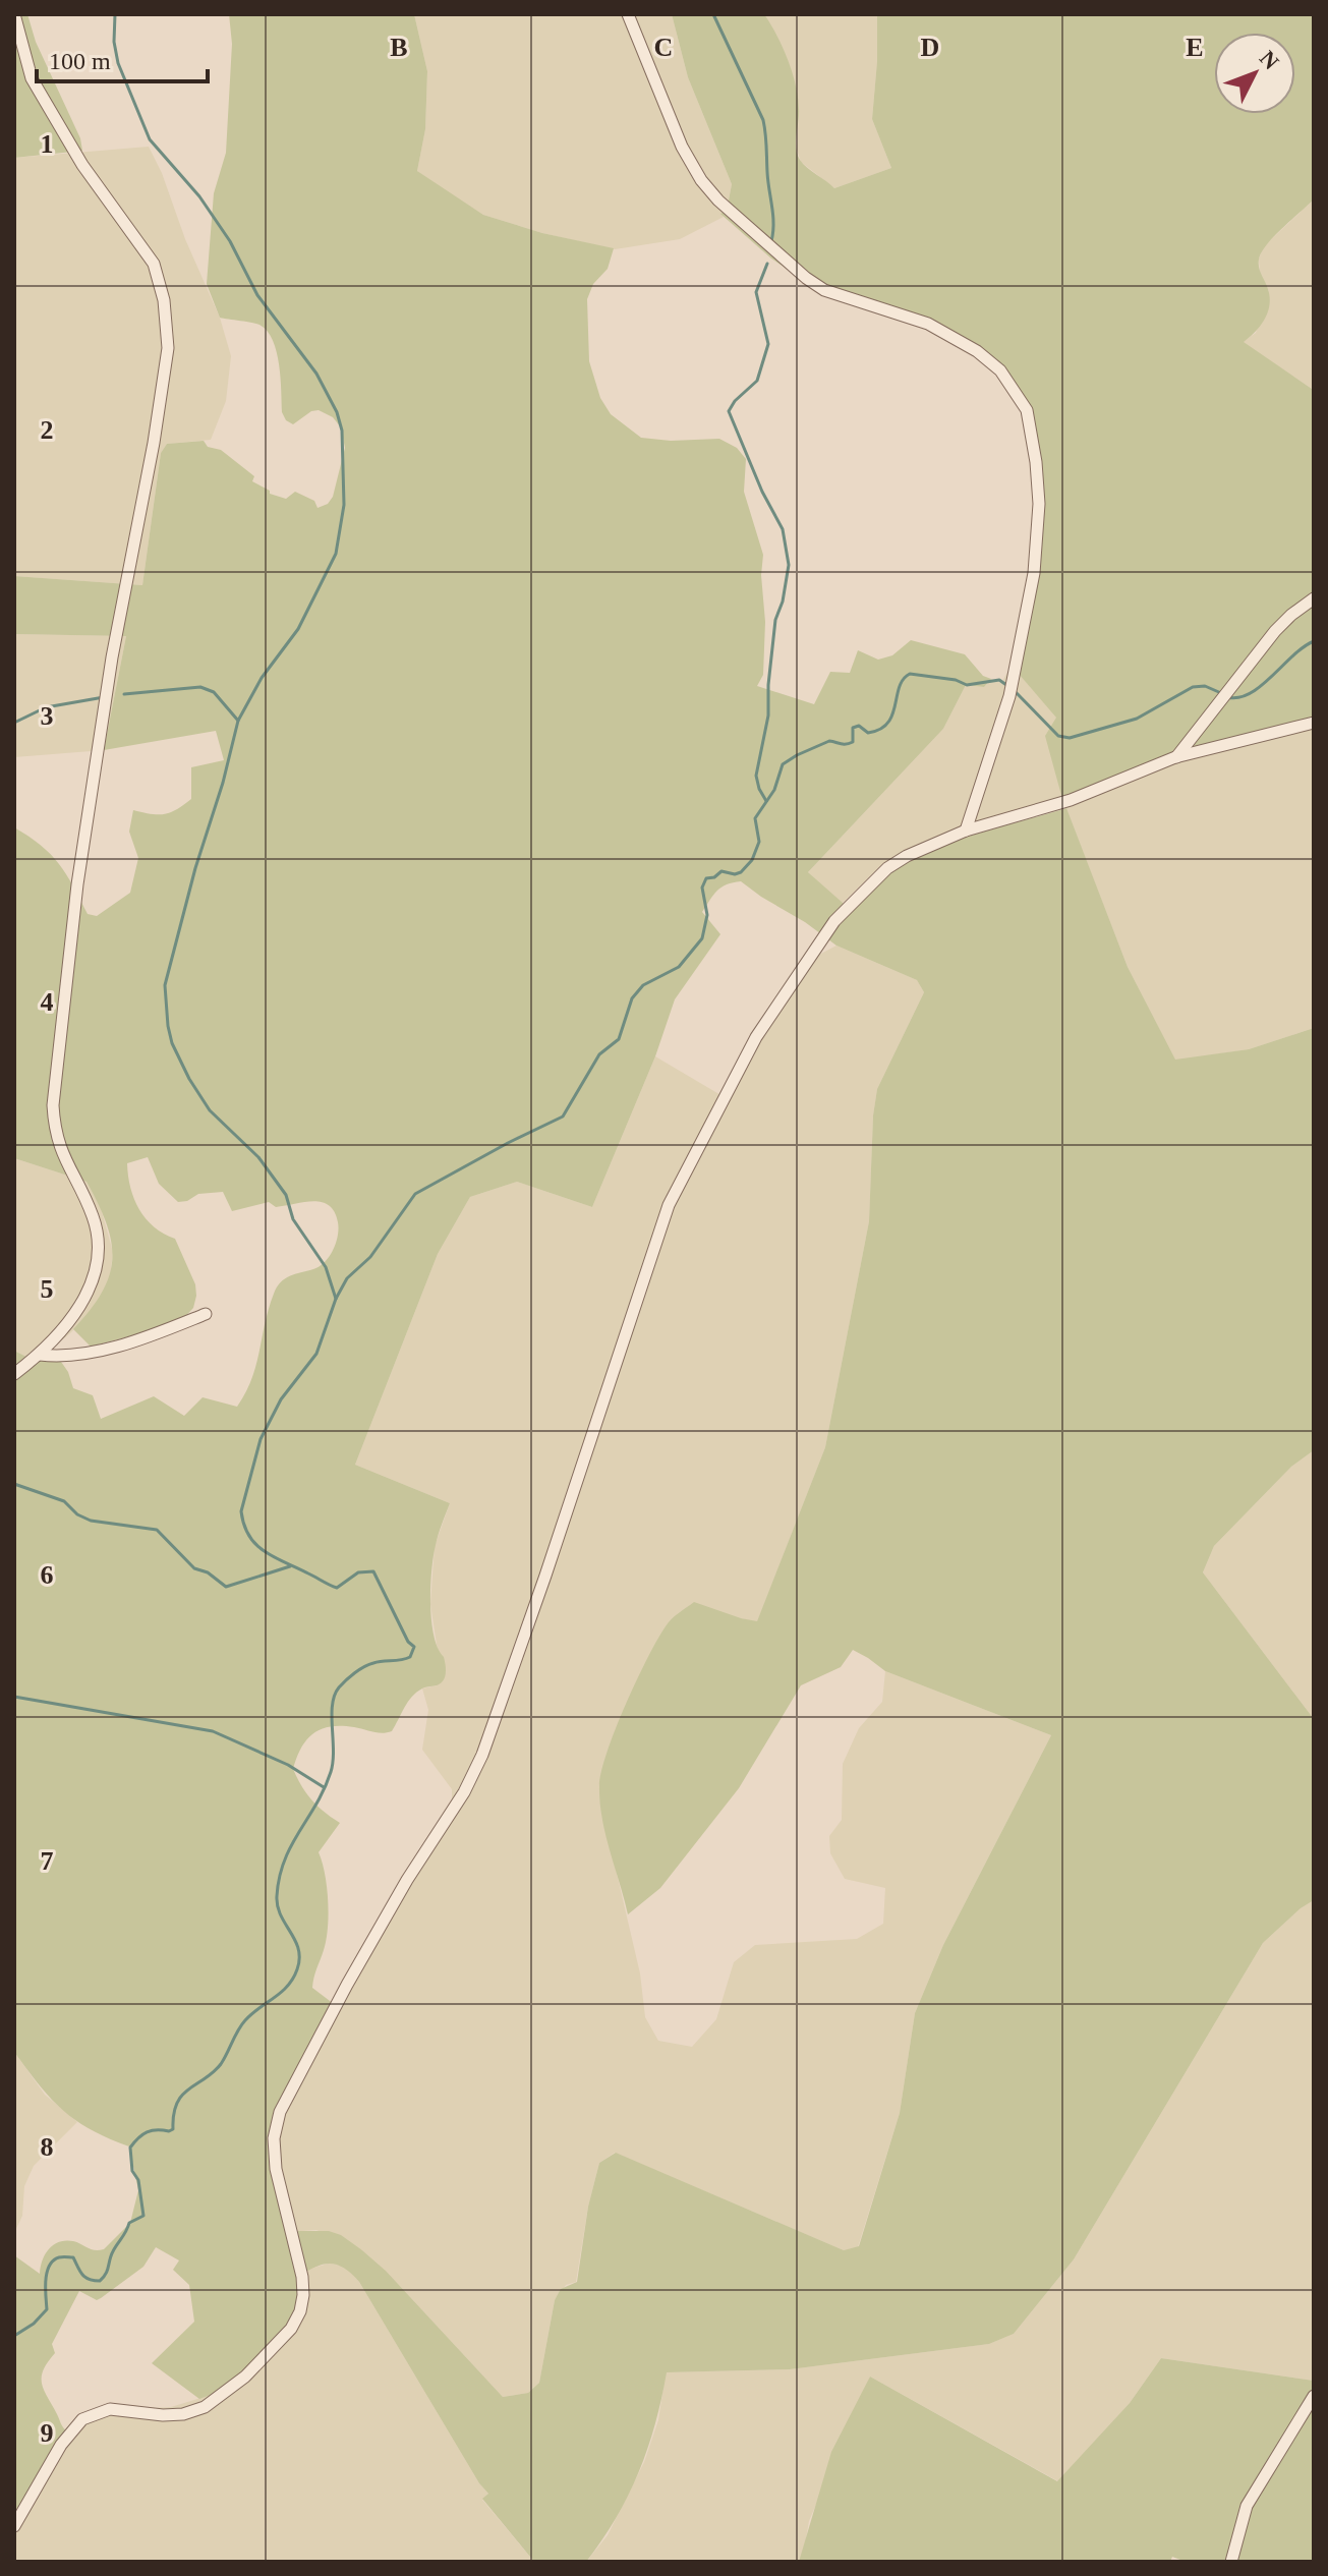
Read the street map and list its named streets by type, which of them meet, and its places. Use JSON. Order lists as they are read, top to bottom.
{
  "scale_bar": "100 m",
  "north": "top right",
  "grid": {
    "columns": [
      "B",
      "C",
      "D",
      "E"
    ],
    "rows": [
      "1",
      "2",
      "3",
      "4",
      "5",
      "6",
      "7",
      "8",
      "9"
    ]
  }
}
